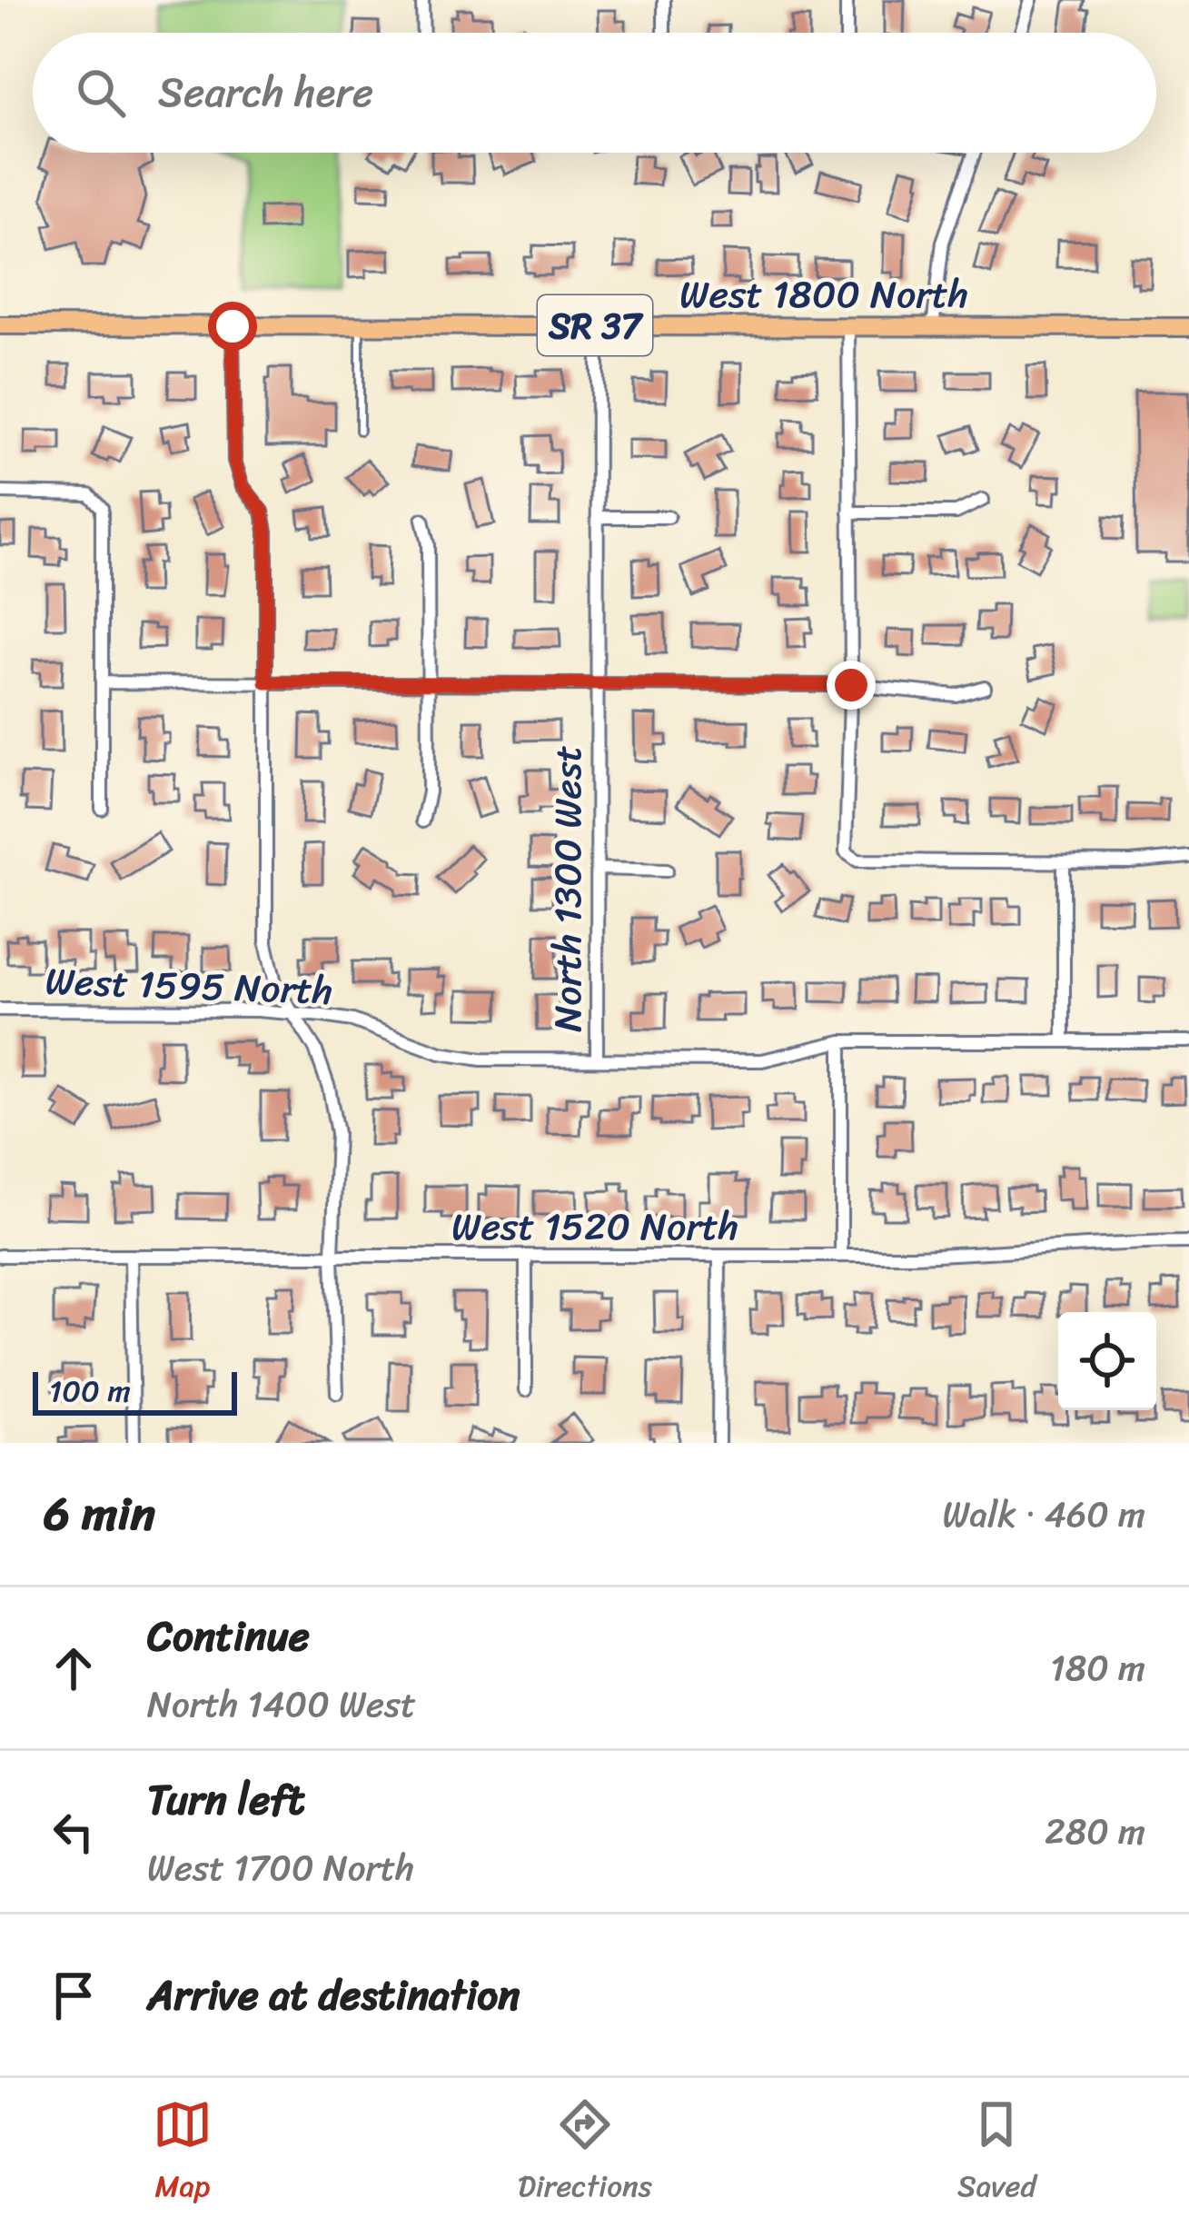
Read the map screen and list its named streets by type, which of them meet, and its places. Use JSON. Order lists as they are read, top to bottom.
{
  "streets": {
    "main road": ["West 1800 North", "SR 37"],
    "street": ["North 1300 West", "West 1595 North", "West 1520 North"]
  },
  "crossings": [
    ["West 1800 North", "North 1300 West"],
    ["North 1300 West", "West 1595 North"]
  ],
  "scale_bar": "100 m",
  "page": {
    "search": "Search here",
    "scale": "100 m",
    "heading": ["6 min", "Walk · 460 m"],
    "list": [
      ["Continue", "North 1400 West", "180 m"],
      ["Turn left", "West 1700 North", "280 m"],
      "Arrive at destination"
    ],
    "nav": ["Map", "Directions", "Saved"]
  }
}
